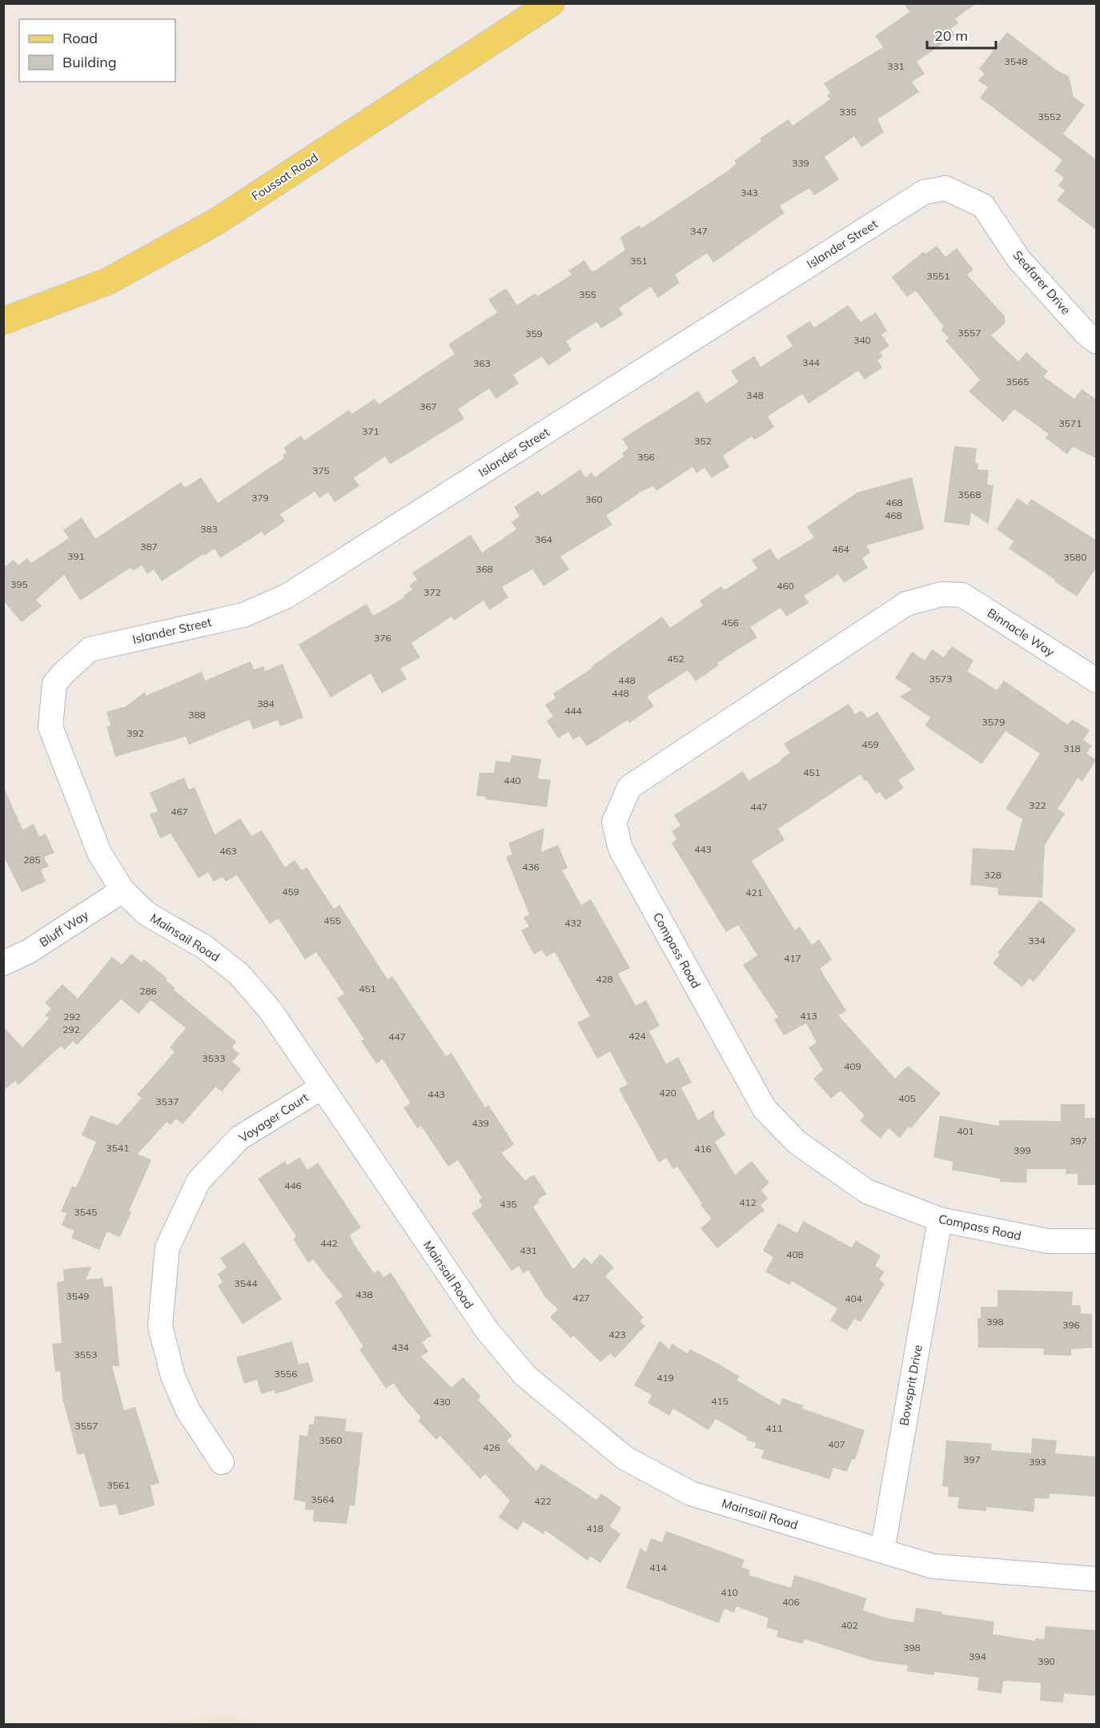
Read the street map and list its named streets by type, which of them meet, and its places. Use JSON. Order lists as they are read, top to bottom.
{
  "streets": {
    "main road": ["Foussat Road"],
    "street": [
      "Islander Street",
      "Seafarer Drive",
      "Binnacle Way",
      "Bluff Way",
      "Mainsail Road",
      "Compass Road",
      "Voyager Court",
      "Bowsprit Drive"
    ]
  },
  "crossings": [
    ["Islander Street", "Seafarer Drive"],
    ["Islander Street", "Mainsail Road"],
    ["Binnacle Way", "Compass Road"],
    ["Bluff Way", "Mainsail Road"],
    ["Mainsail Road", "Voyager Court"],
    ["Mainsail Road", "Bowsprit Drive"],
    ["Compass Road", "Bowsprit Drive"]
  ],
  "house_numbers": [
    "3548",
    "331",
    "335",
    "3552",
    "339",
    "343",
    "347",
    "351",
    "3551",
    "355",
    "3557",
    "359",
    "340",
    "344",
    "363",
    "3565",
    "348",
    "367",
    "3571",
    "371",
    "352",
    "356",
    "375",
    "3568",
    "379",
    "360",
    "468",
    "468",
    "383",
    "364",
    "387",
    "464",
    "391",
    "3580",
    "368",
    "395",
    "460",
    "372",
    "456",
    "376",
    "452",
    "3573",
    "448",
    "448",
    "384",
    "444",
    "388",
    "3579",
    "392",
    "459",
    "318",
    "451",
    "440",
    "322",
    "447",
    "467",
    "443",
    "463",
    "285",
    "436",
    "328",
    "459",
    "421",
    "455",
    "432",
    "334",
    "417",
    "428",
    "451",
    "286",
    "413",
    "292",
    "292",
    "424",
    "447",
    "3533",
    "409",
    "420",
    "443",
    "405",
    "3537",
    "439",
    "401",
    "397",
    "3541",
    "416",
    "399",
    "446",
    "412",
    "435",
    "3545",
    "442",
    "431",
    "408",
    "3544",
    "438",
    "3549",
    "427",
    "404",
    "398",
    "396",
    "423",
    "434",
    "3553",
    "3556",
    "419",
    "415",
    "430",
    "3557",
    "411",
    "3560",
    "407",
    "426",
    "397",
    "393",
    "3561",
    "3564",
    "422",
    "418",
    "414",
    "410",
    "406",
    "402",
    "398",
    "394",
    "390"
  ],
  "legend": ["Road", "Building"],
  "scale_bar": "20 m"
}
